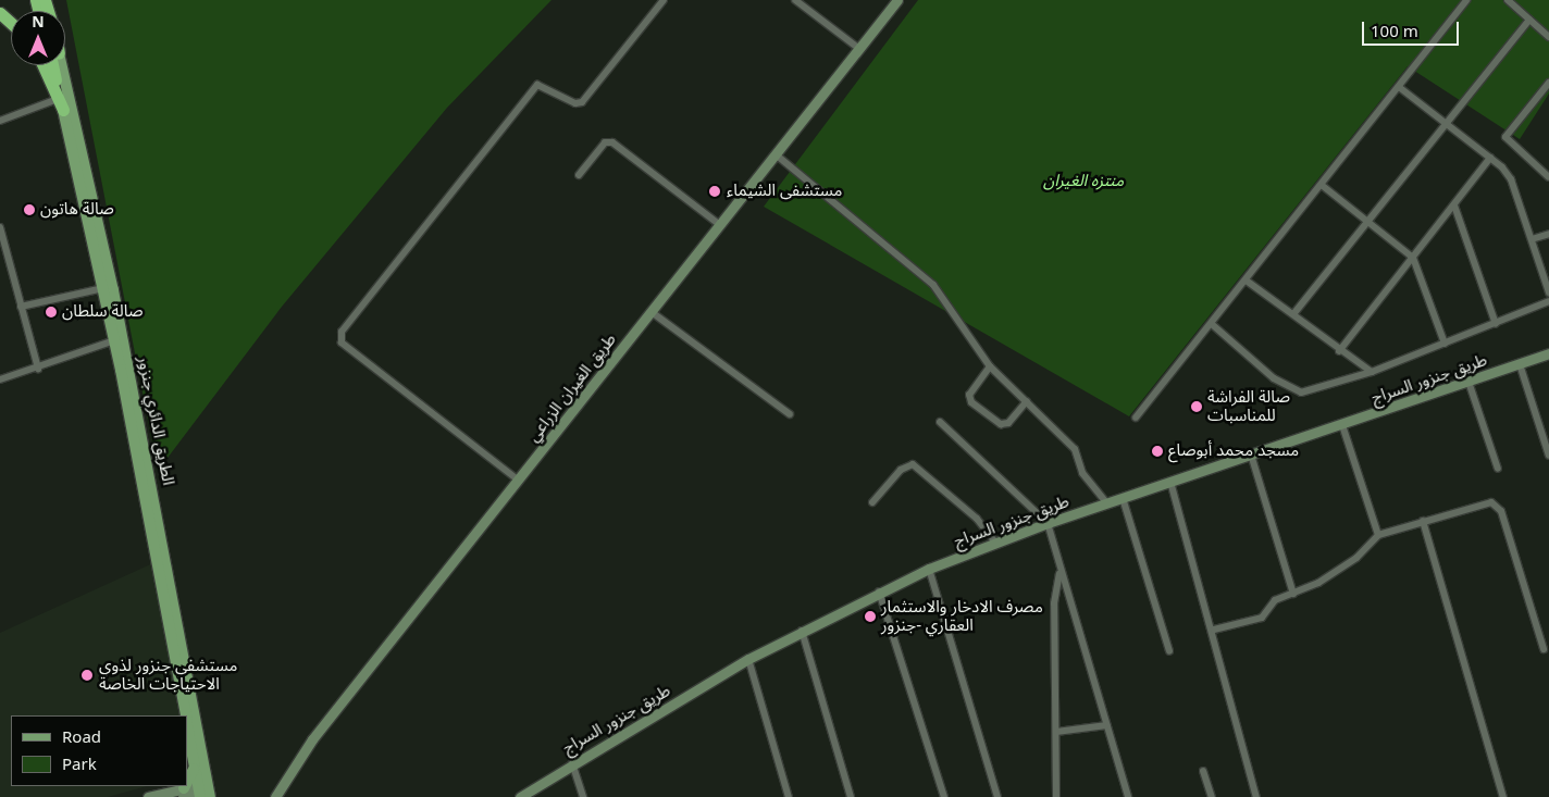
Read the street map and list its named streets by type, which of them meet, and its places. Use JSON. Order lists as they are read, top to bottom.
{
  "streets": {
    "main road": ["الطريق الدائري جنزور"],
    "street": ["طريق جنزور السراج", "طريق الغيران الزراعي"]
  },
  "parks": ["منتزه الغيران"],
  "places": [
    "مستشفى الشيماء",
    "صالة هاتون",
    "صالة سلطان",
    "صالة الفراشة للمناسبات",
    "مسجد محمد أبوصاع",
    "مصرف الادخار والاستثمار العقاري -جنزور",
    "مستشفي جنزور لذوي الاحتياجات الخاصة"
  ],
  "legend": ["Road", "Park"],
  "scale_bar": "100 m",
  "north": "top"
}
